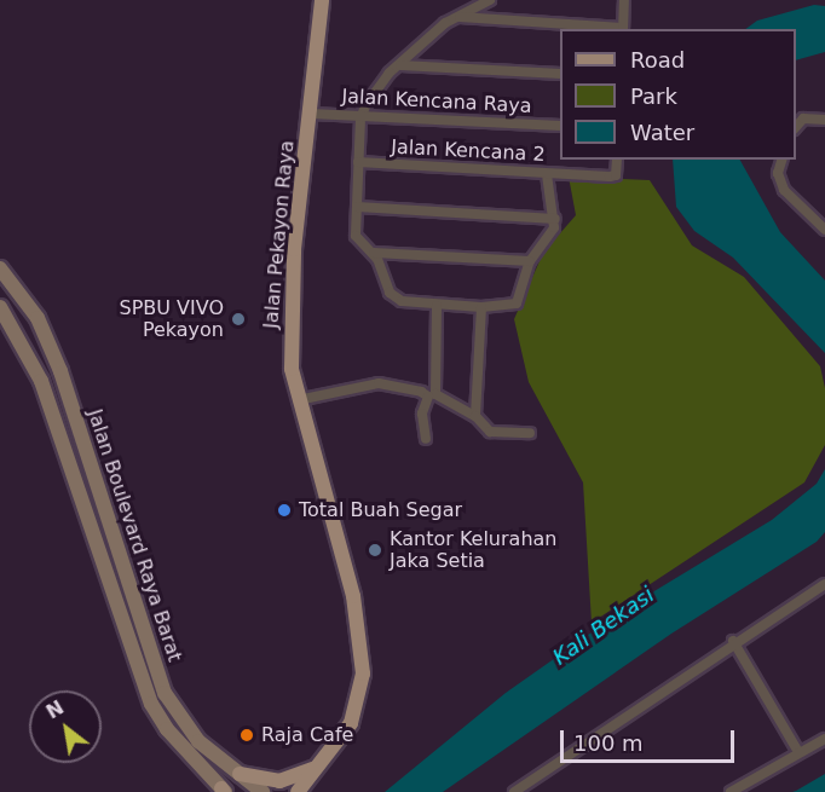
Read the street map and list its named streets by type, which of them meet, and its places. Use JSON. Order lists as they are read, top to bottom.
{
  "streets": {
    "main road": ["Jalan Pekayon Raya", "Jalan Boulevard Raya Barat"],
    "street": ["Jalan Kencana Raya", "Jalan Kencana 2"]
  },
  "crossings": [
    ["Jalan Kencana Raya", "Jalan Pekayon Raya"]
  ],
  "water": ["Kali Bekasi"],
  "places": [
    "SPBU VIVO Pekayon",
    "Total Buah Segar",
    "Kantor Kelurahan Jaka Setia",
    "Raja Cafe"
  ],
  "legend": ["Road", "Park", "Water"],
  "scale_bar": "100 m",
  "north": "top left"
}
